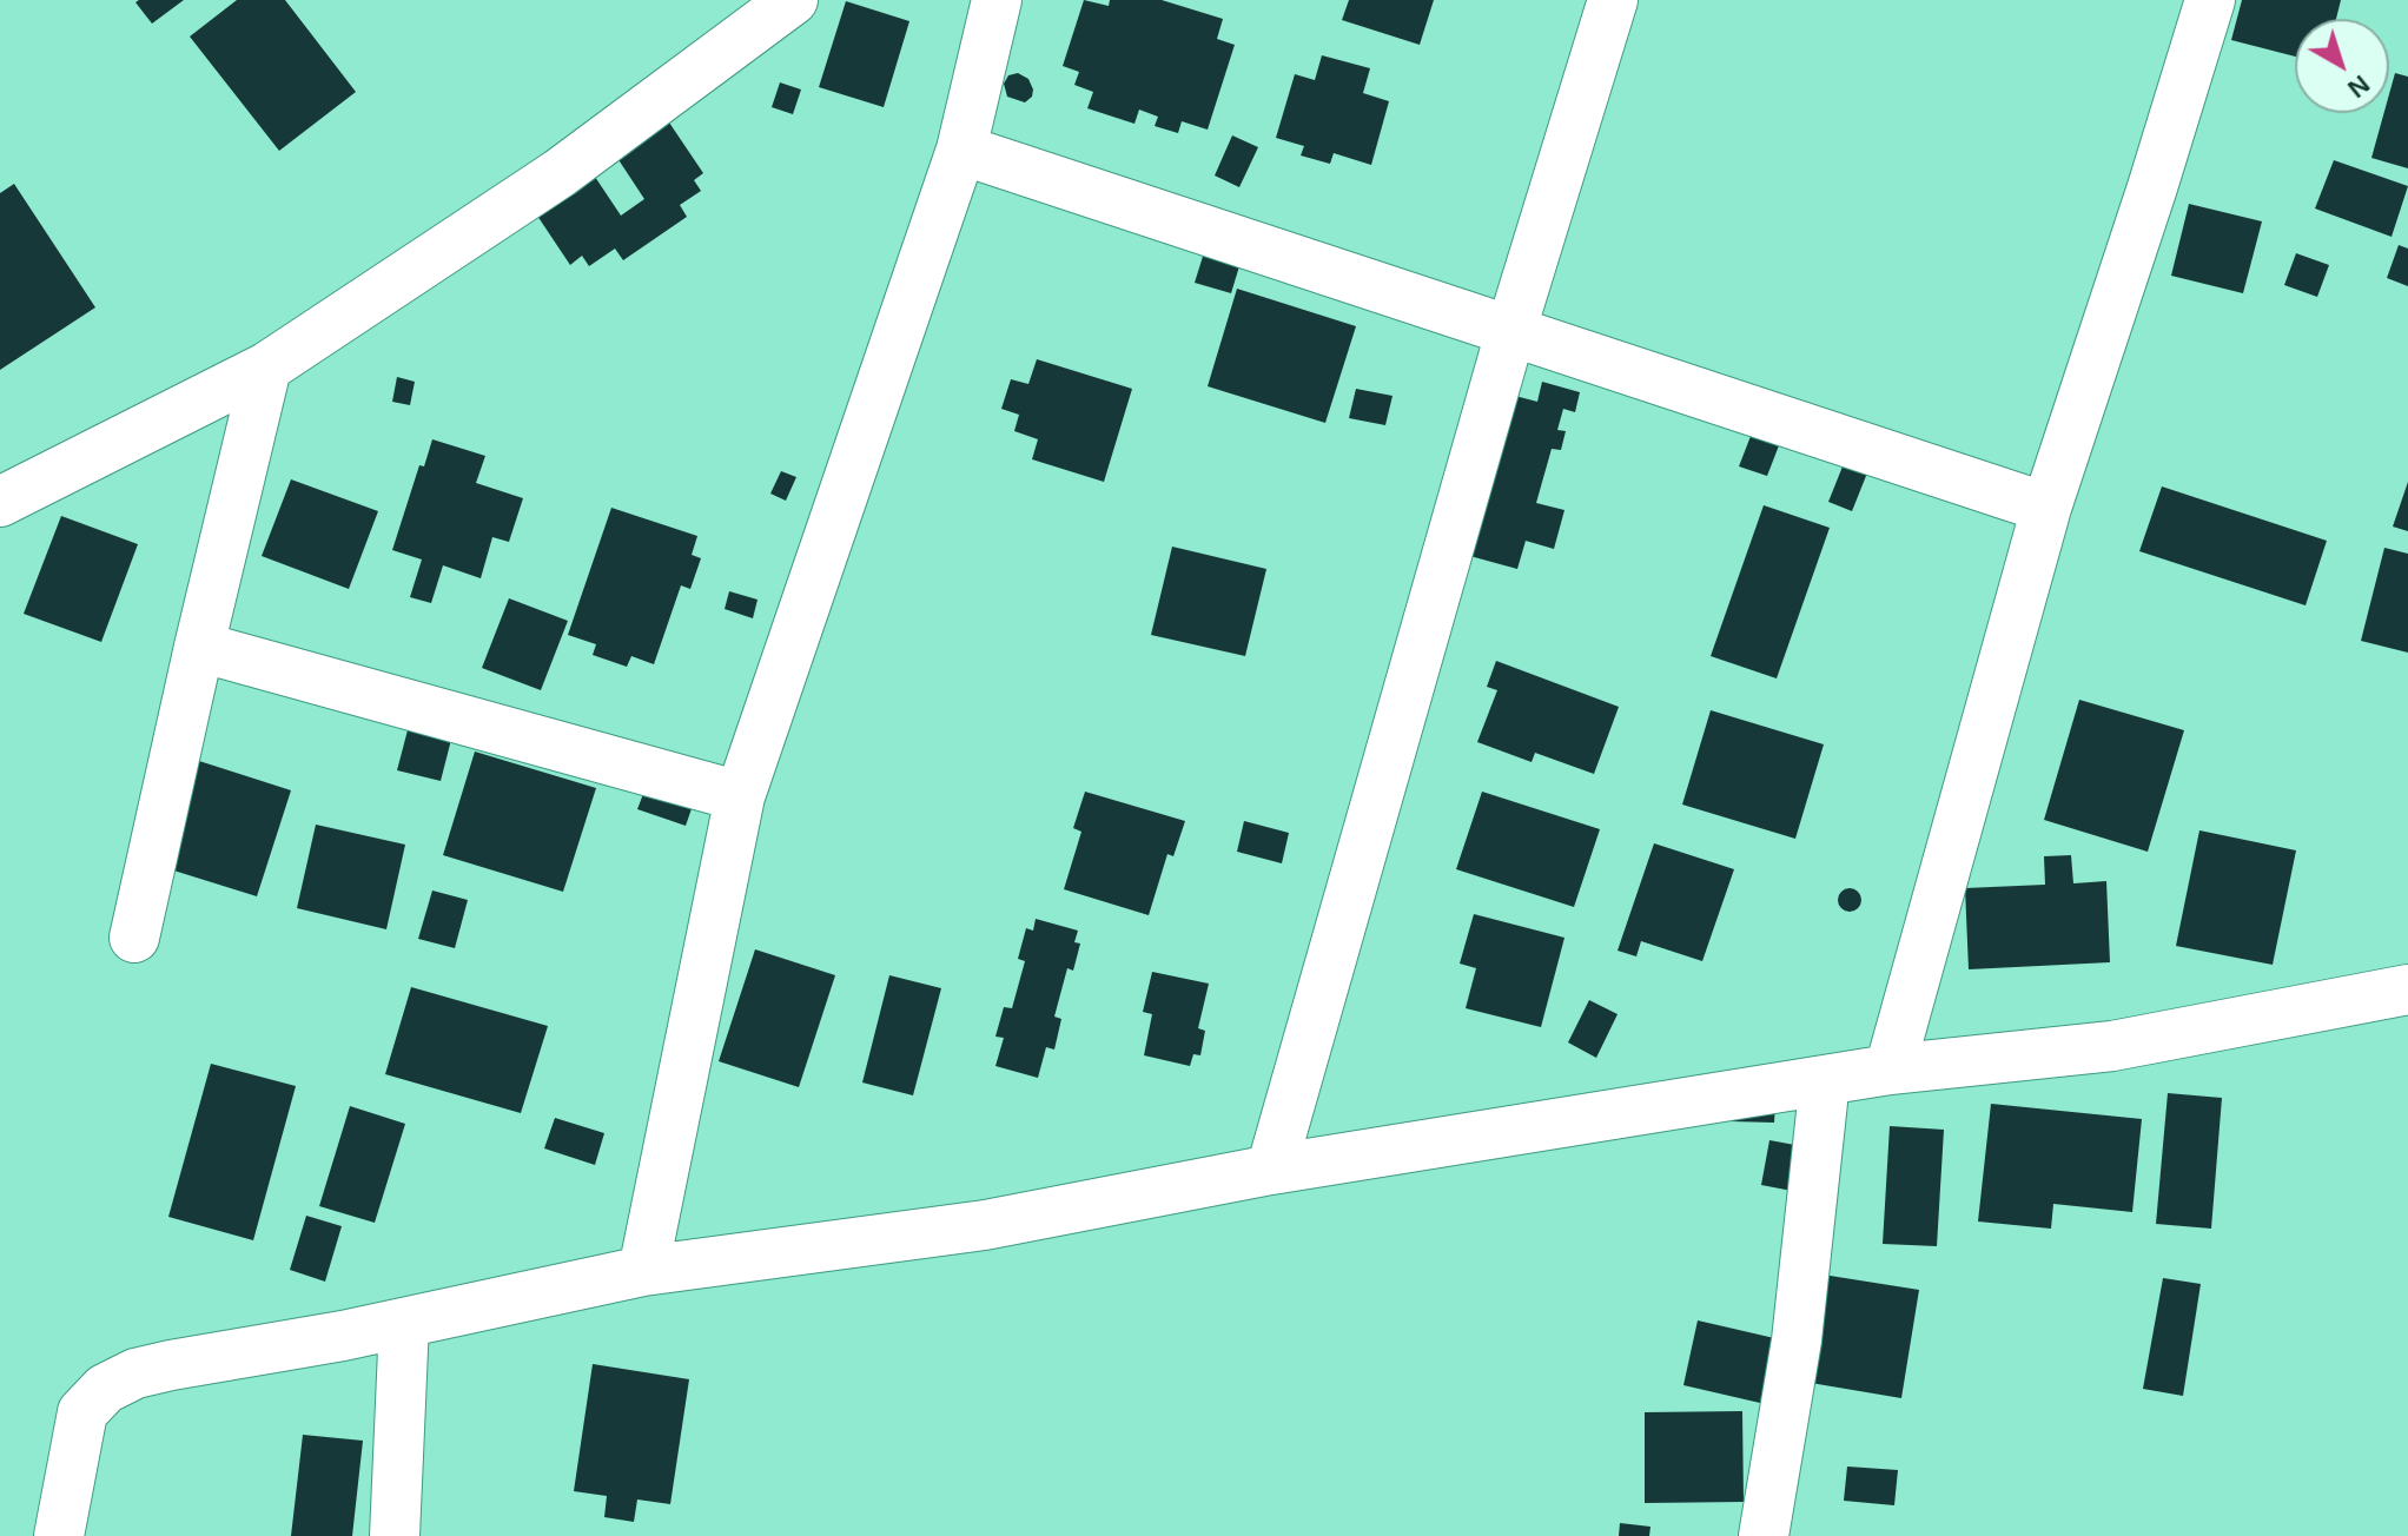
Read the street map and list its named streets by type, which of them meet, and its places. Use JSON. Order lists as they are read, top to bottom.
{
  "north": "bottom right"
}
